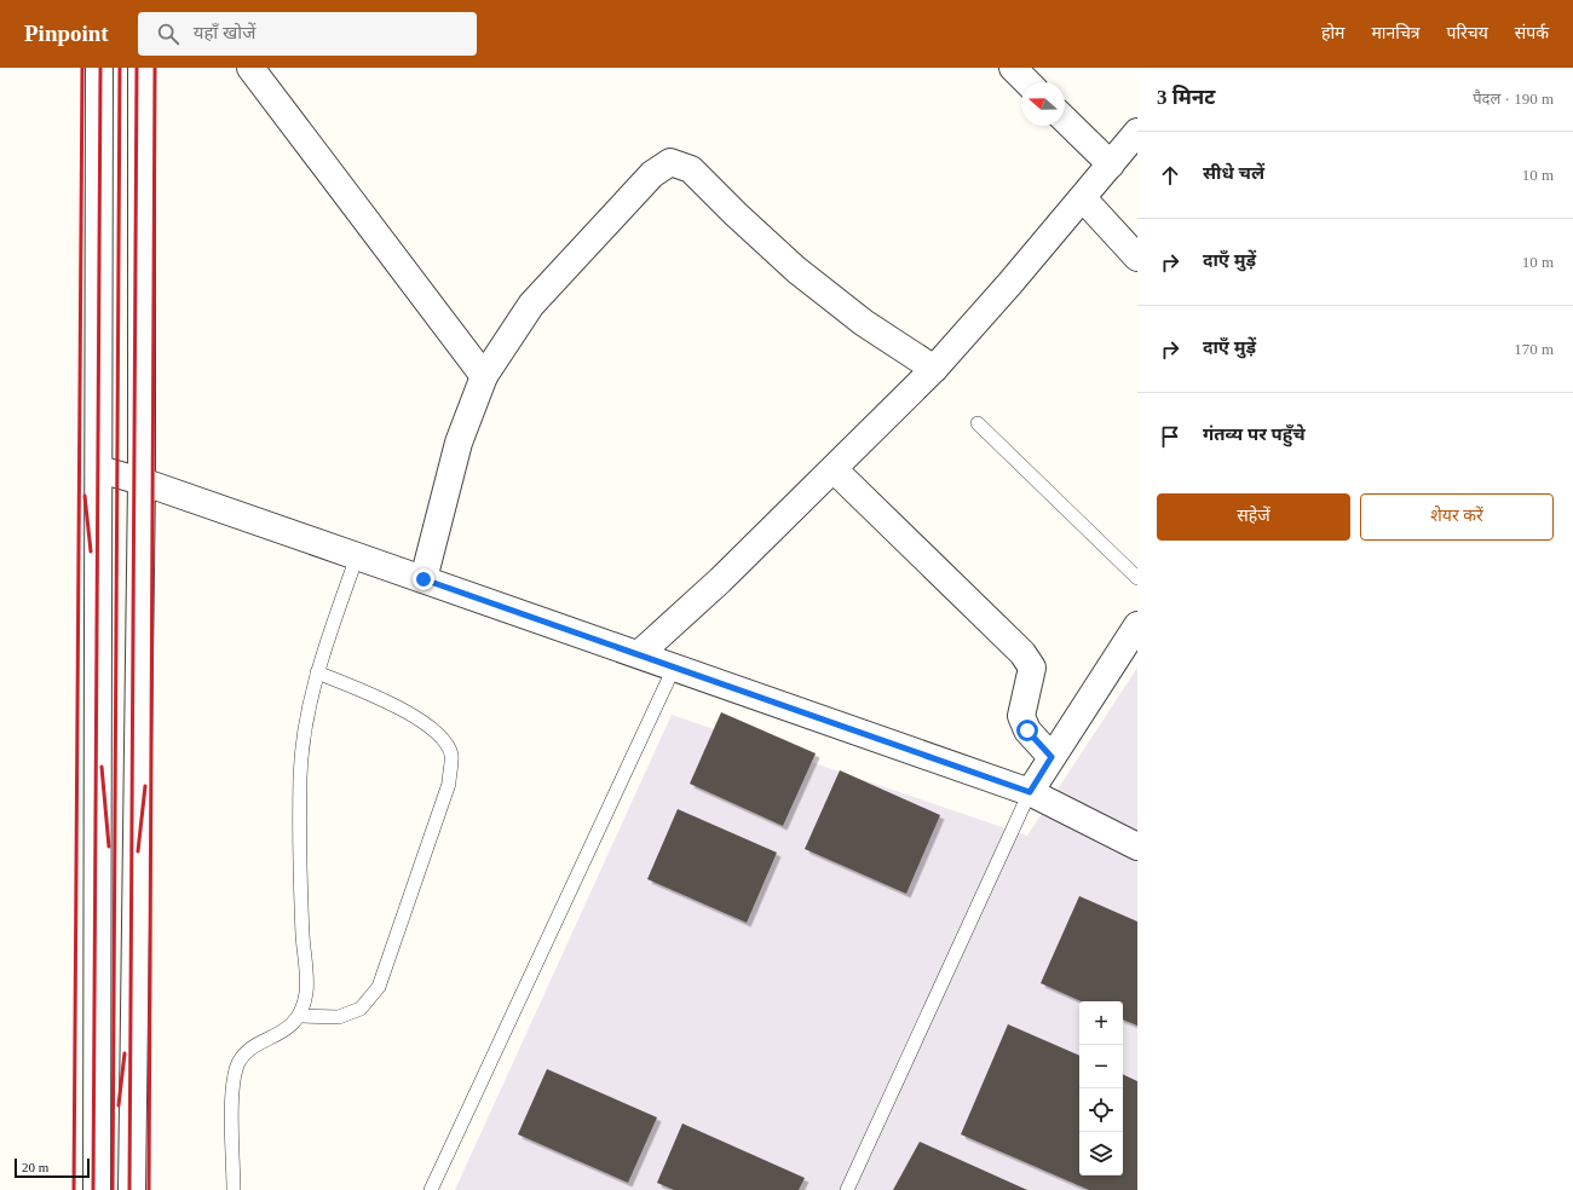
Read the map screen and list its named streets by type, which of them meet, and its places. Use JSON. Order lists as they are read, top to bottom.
{
  "scale_bar": "20 m",
  "north": "left",
  "page": {
    "header": "Pinpoint",
    "search": "यहाँ खोजें",
    "nav": [
      "होम",
      "मानचित्र",
      "परिचय",
      "संपर्क"
    ],
    "heading": ["3 मिनट", "पैदल · 190 m"],
    "list": [
      ["सीधे चलें", "10 m"],
      ["दाएँ मुड़ें", "10 m"],
      ["दाएँ मुड़ें", "170 m"],
      "गंतव्य पर पहुँचे"
    ],
    "buttons": ["सहेजें", "शेयर करें"],
    "map_buttons": ["+", "−"],
    "scale": "20 m"
  }
}
